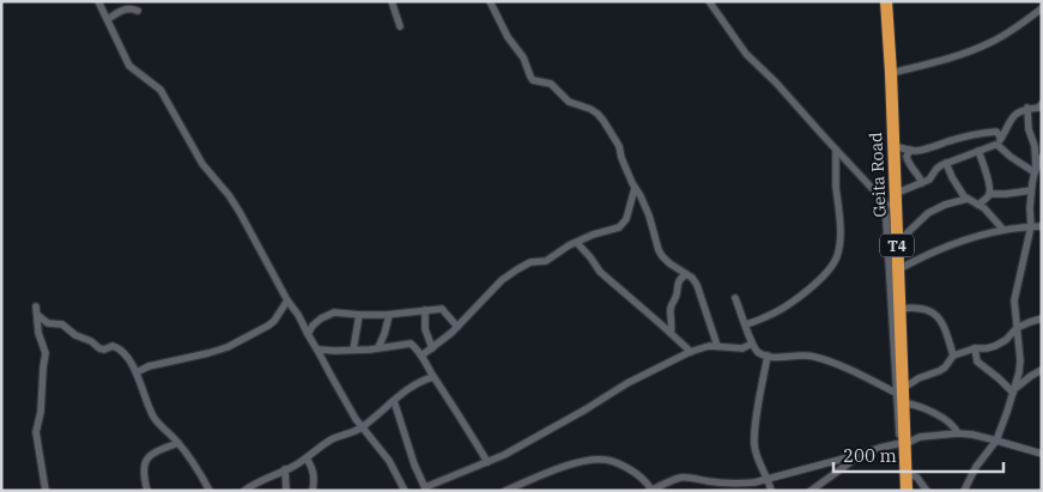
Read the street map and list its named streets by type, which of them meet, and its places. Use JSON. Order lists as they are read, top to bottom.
{
  "streets": {
    "highway": ["Geita Road", "T4"]
  },
  "scale_bar": "200 m"
}
